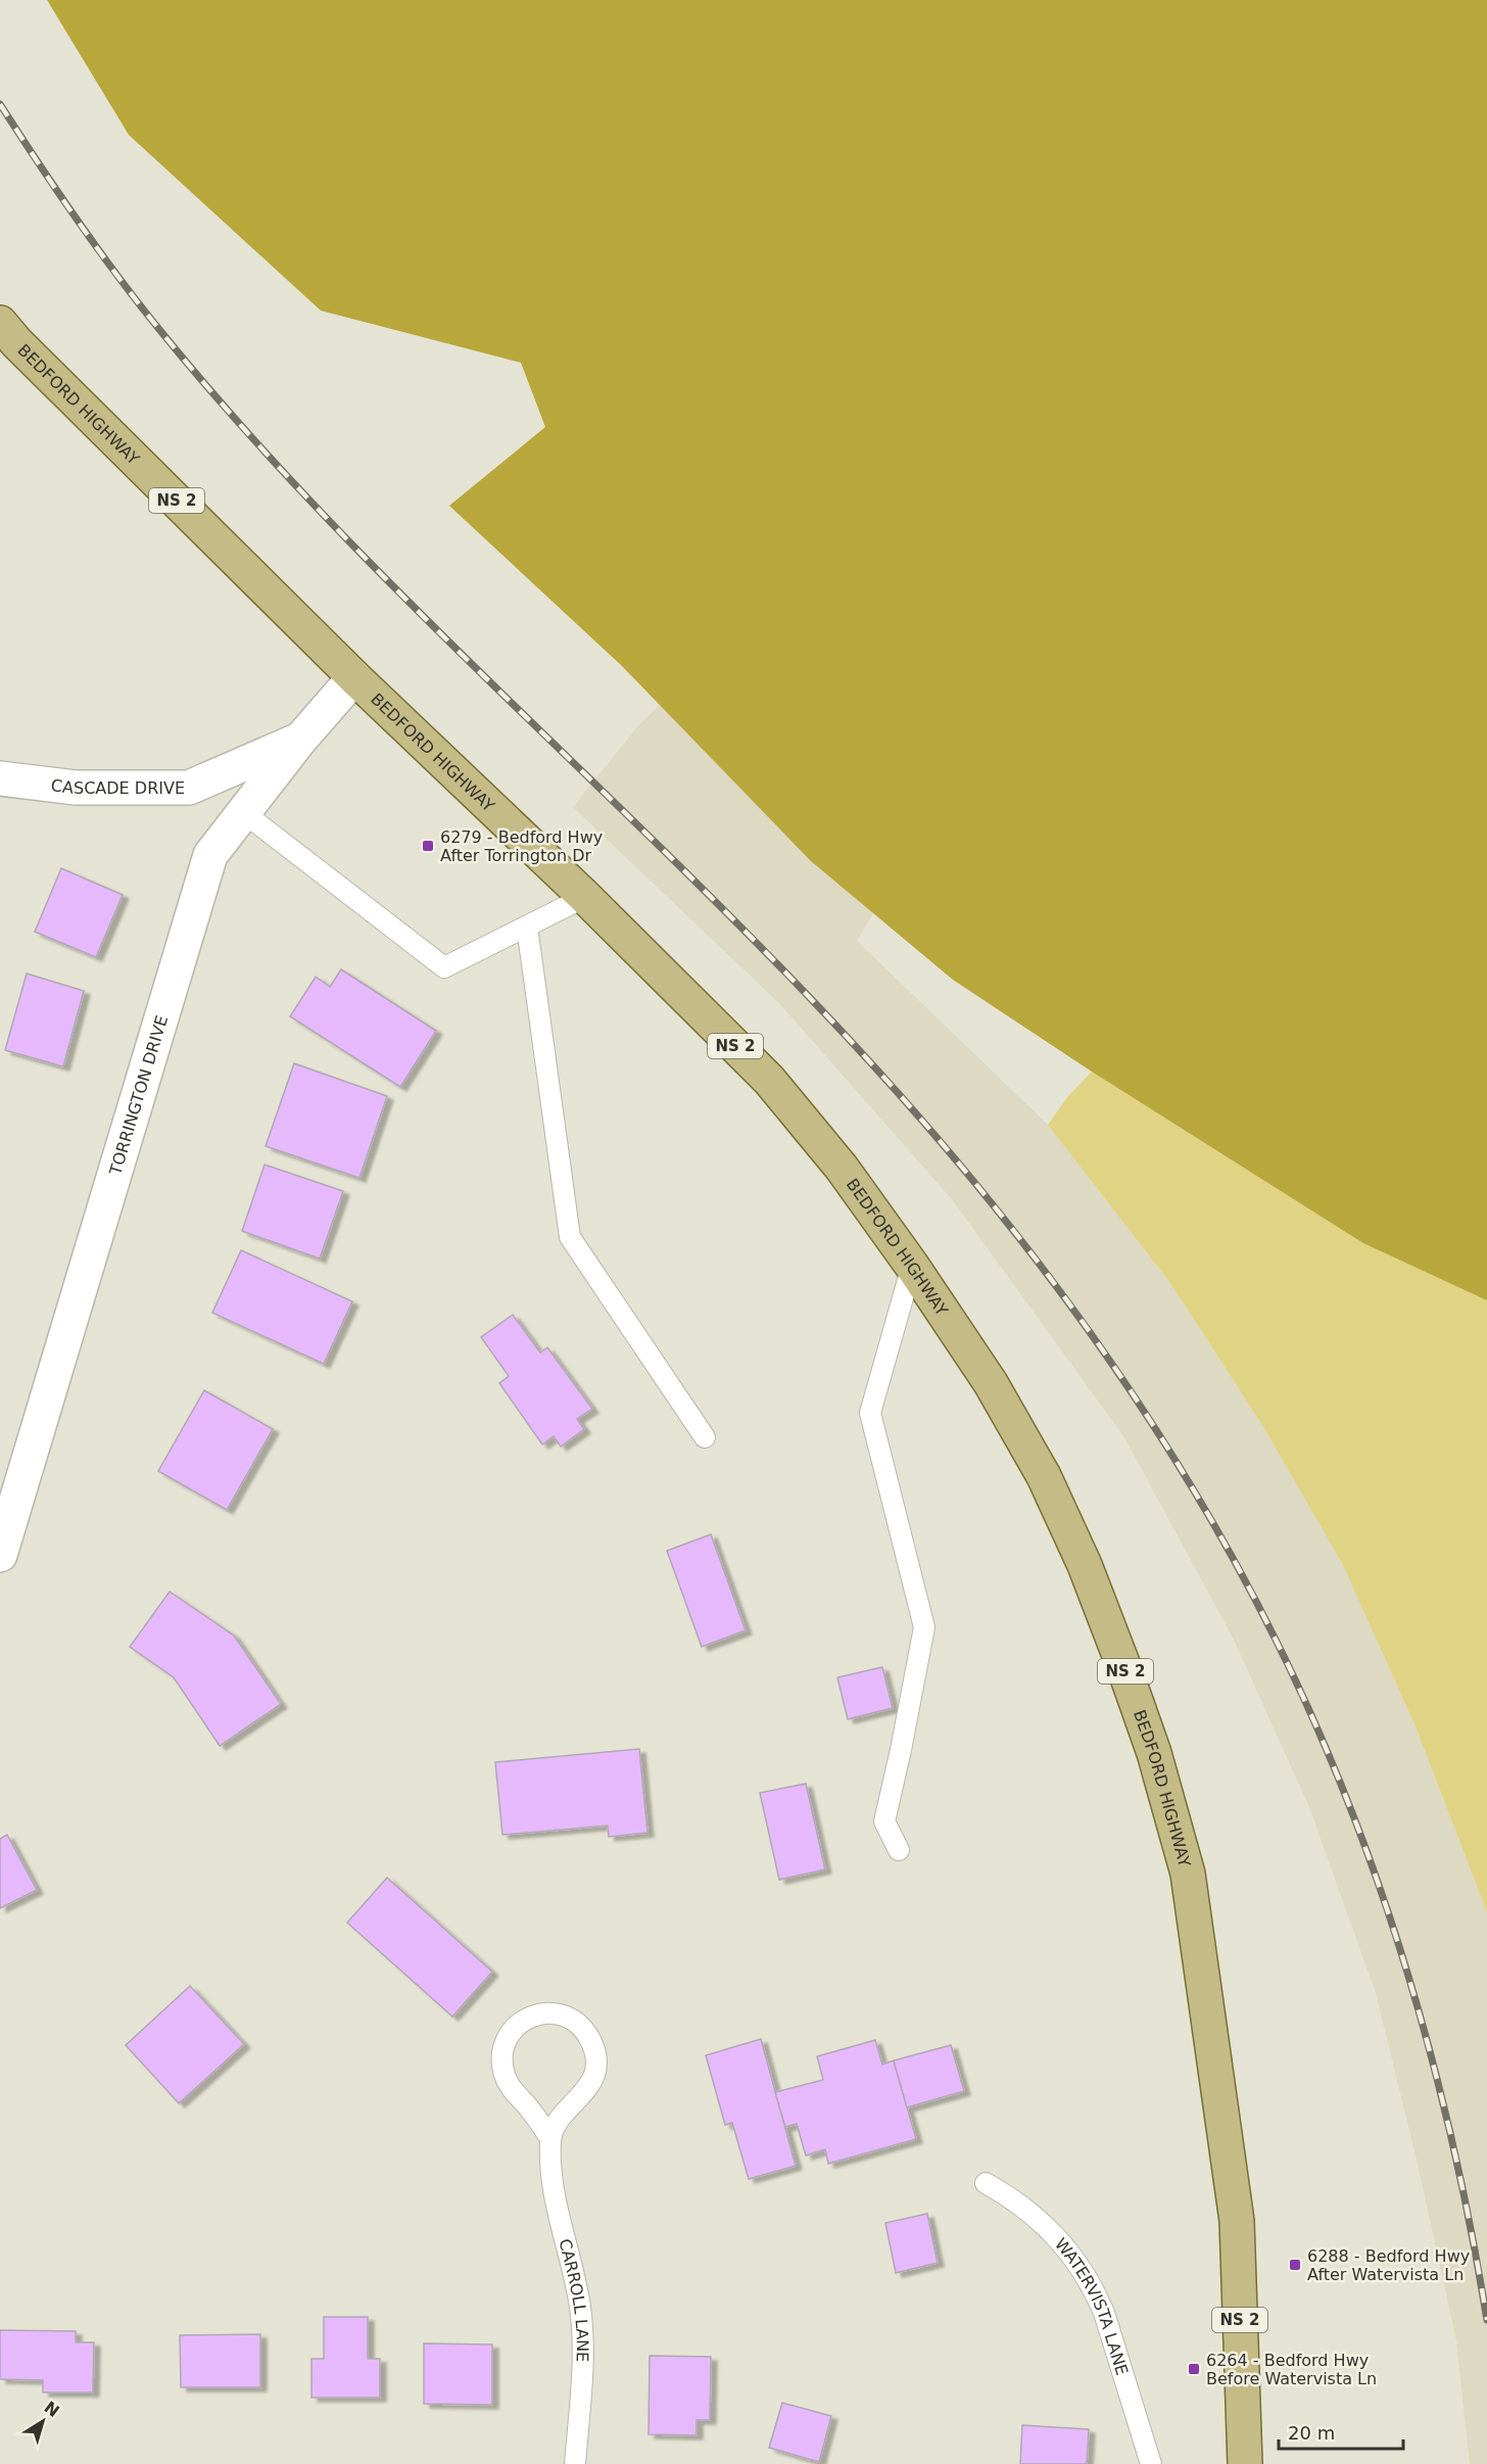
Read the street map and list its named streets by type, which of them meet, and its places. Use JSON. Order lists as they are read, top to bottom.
{
  "streets": {
    "main road": ["BEDFORD HIGHWAY", "NS 2"],
    "street": ["CASCADE DRIVE", "TORRINGTON DRIVE"],
    "lane": ["CARROLL LANE", "WATERVISTA LANE"]
  },
  "crossings": [
    ["BEDFORD HIGHWAY", "TORRINGTON DRIVE"],
    ["CASCADE DRIVE", "TORRINGTON DRIVE"]
  ],
  "places": {
    "transit": ["6279 - Bedford Hwy After Torrington Dr", "6288 - Bedford Hwy After Watervista Ln", "6264 - Bedford Hwy Before Watervista Ln"]
  },
  "scale_bar": "20 m",
  "north": "top right"
}
